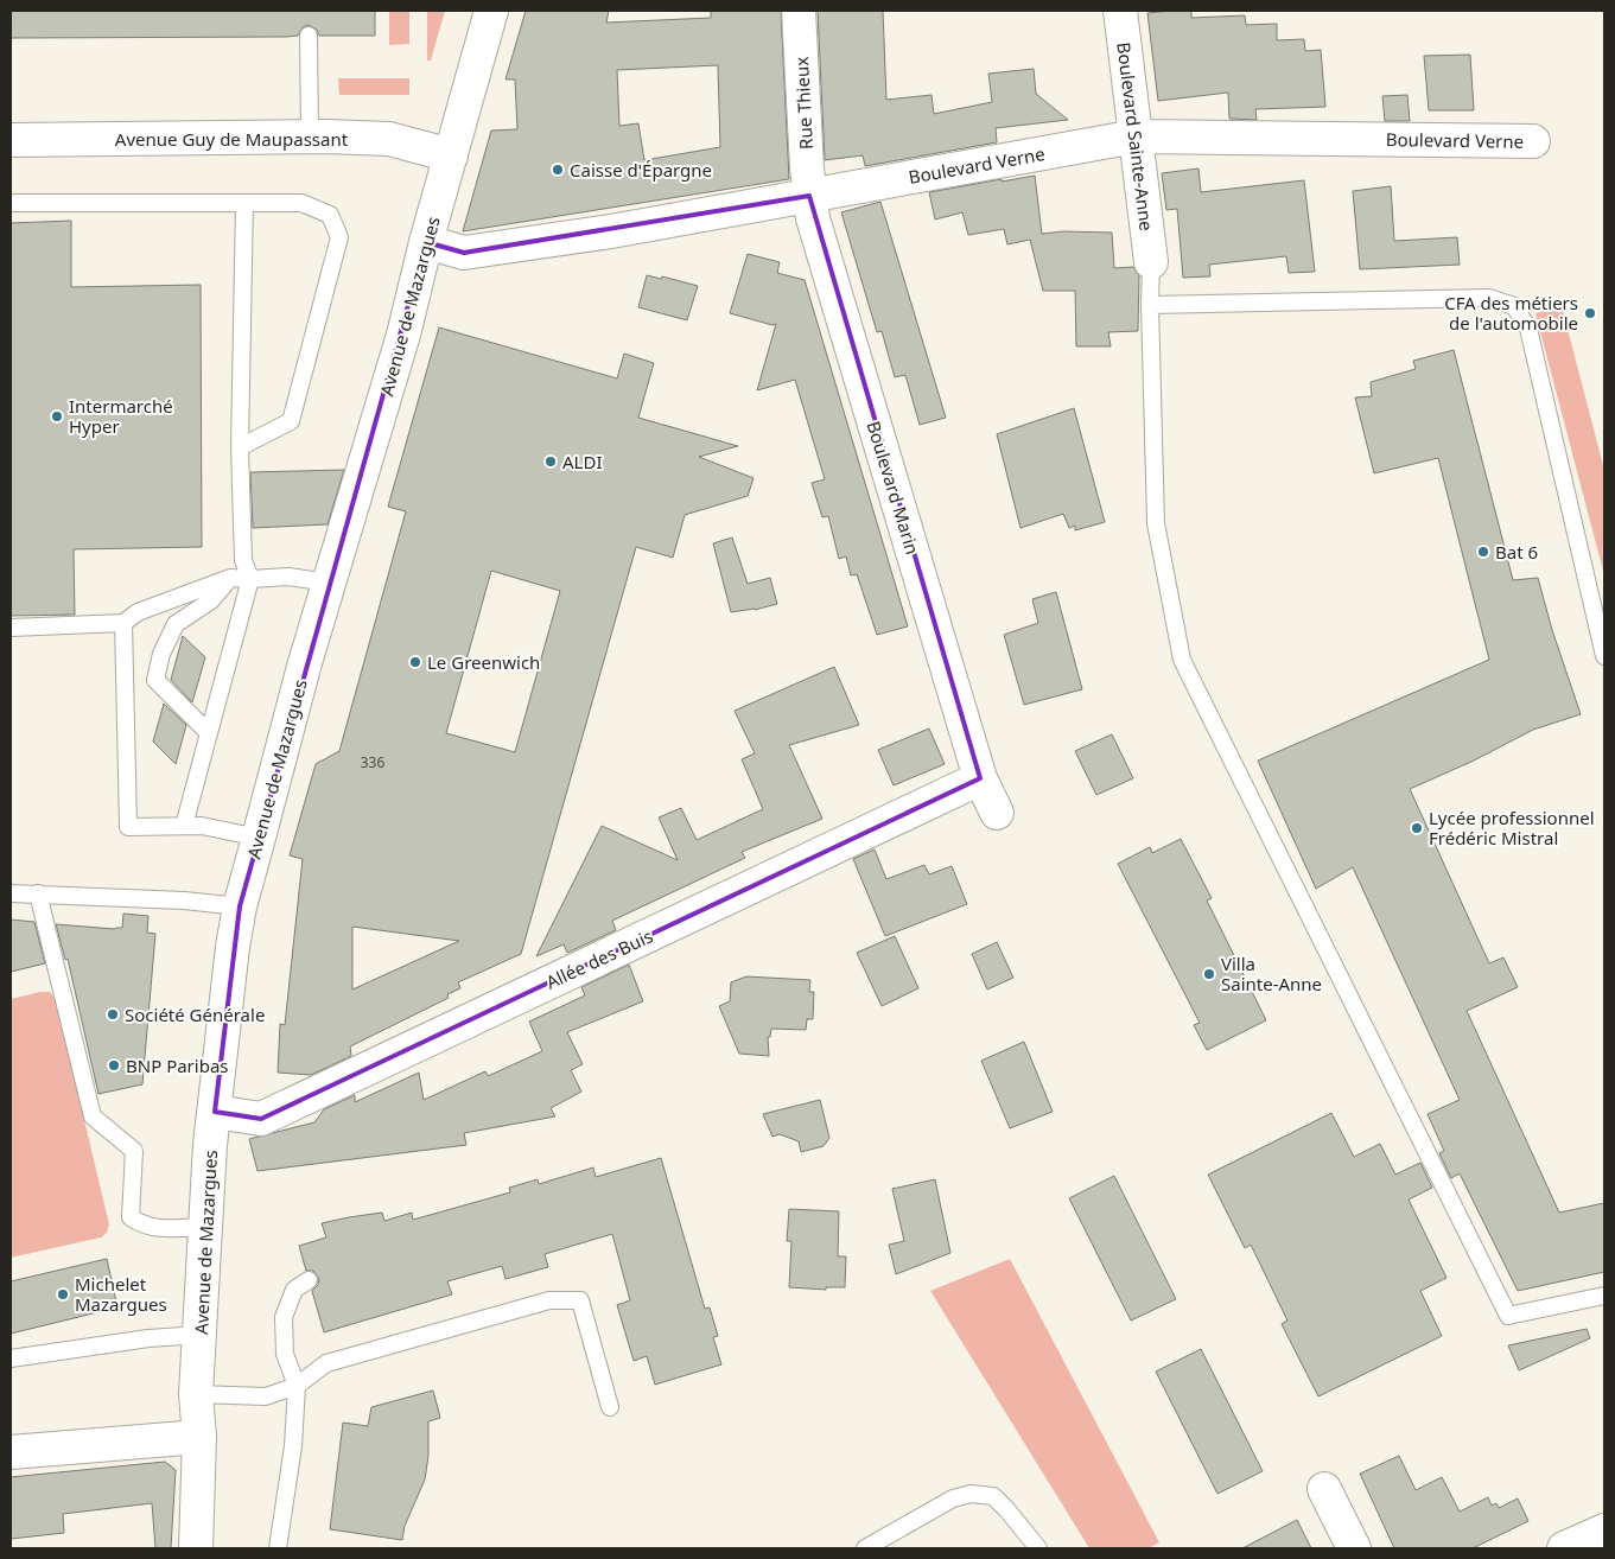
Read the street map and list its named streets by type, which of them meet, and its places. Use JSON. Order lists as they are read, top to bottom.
{
  "streets": {
    "street": [
      "Rue Thieux",
      "Boulevard Sainte-Anne",
      "Avenue Guy de Maupassant",
      "Boulevard Verne",
      "Avenue de Mazargues",
      "Boulevard Marin",
      "Allée des Buis"
    ]
  },
  "crossings": [
    ["Rue Thieux", "Boulevard Verne"],
    ["Rue Thieux", "Boulevard Marin"],
    ["Boulevard Sainte-Anne", "Boulevard Verne"],
    ["Avenue Guy de Maupassant", "Avenue de Mazargues"],
    ["Boulevard Verne", "Avenue de Mazargues"],
    ["Boulevard Verne", "Boulevard Marin"],
    ["Avenue de Mazargues", "Allée des Buis"],
    ["Boulevard Marin", "Allée des Buis"]
  ],
  "places": [
    "Caisse d'Épargne",
    "CFA des métiers de l'automobile",
    "Intermarché Hyper",
    "ALDI",
    "Bat 6",
    "Le Greenwich",
    "Lycée professionnel Frédéric Mistral",
    "Villa Sainte-Anne",
    "Société Générale",
    "BNP Paribas",
    "Michelet Mazargues"
  ],
  "house_numbers": ["336"]
}
